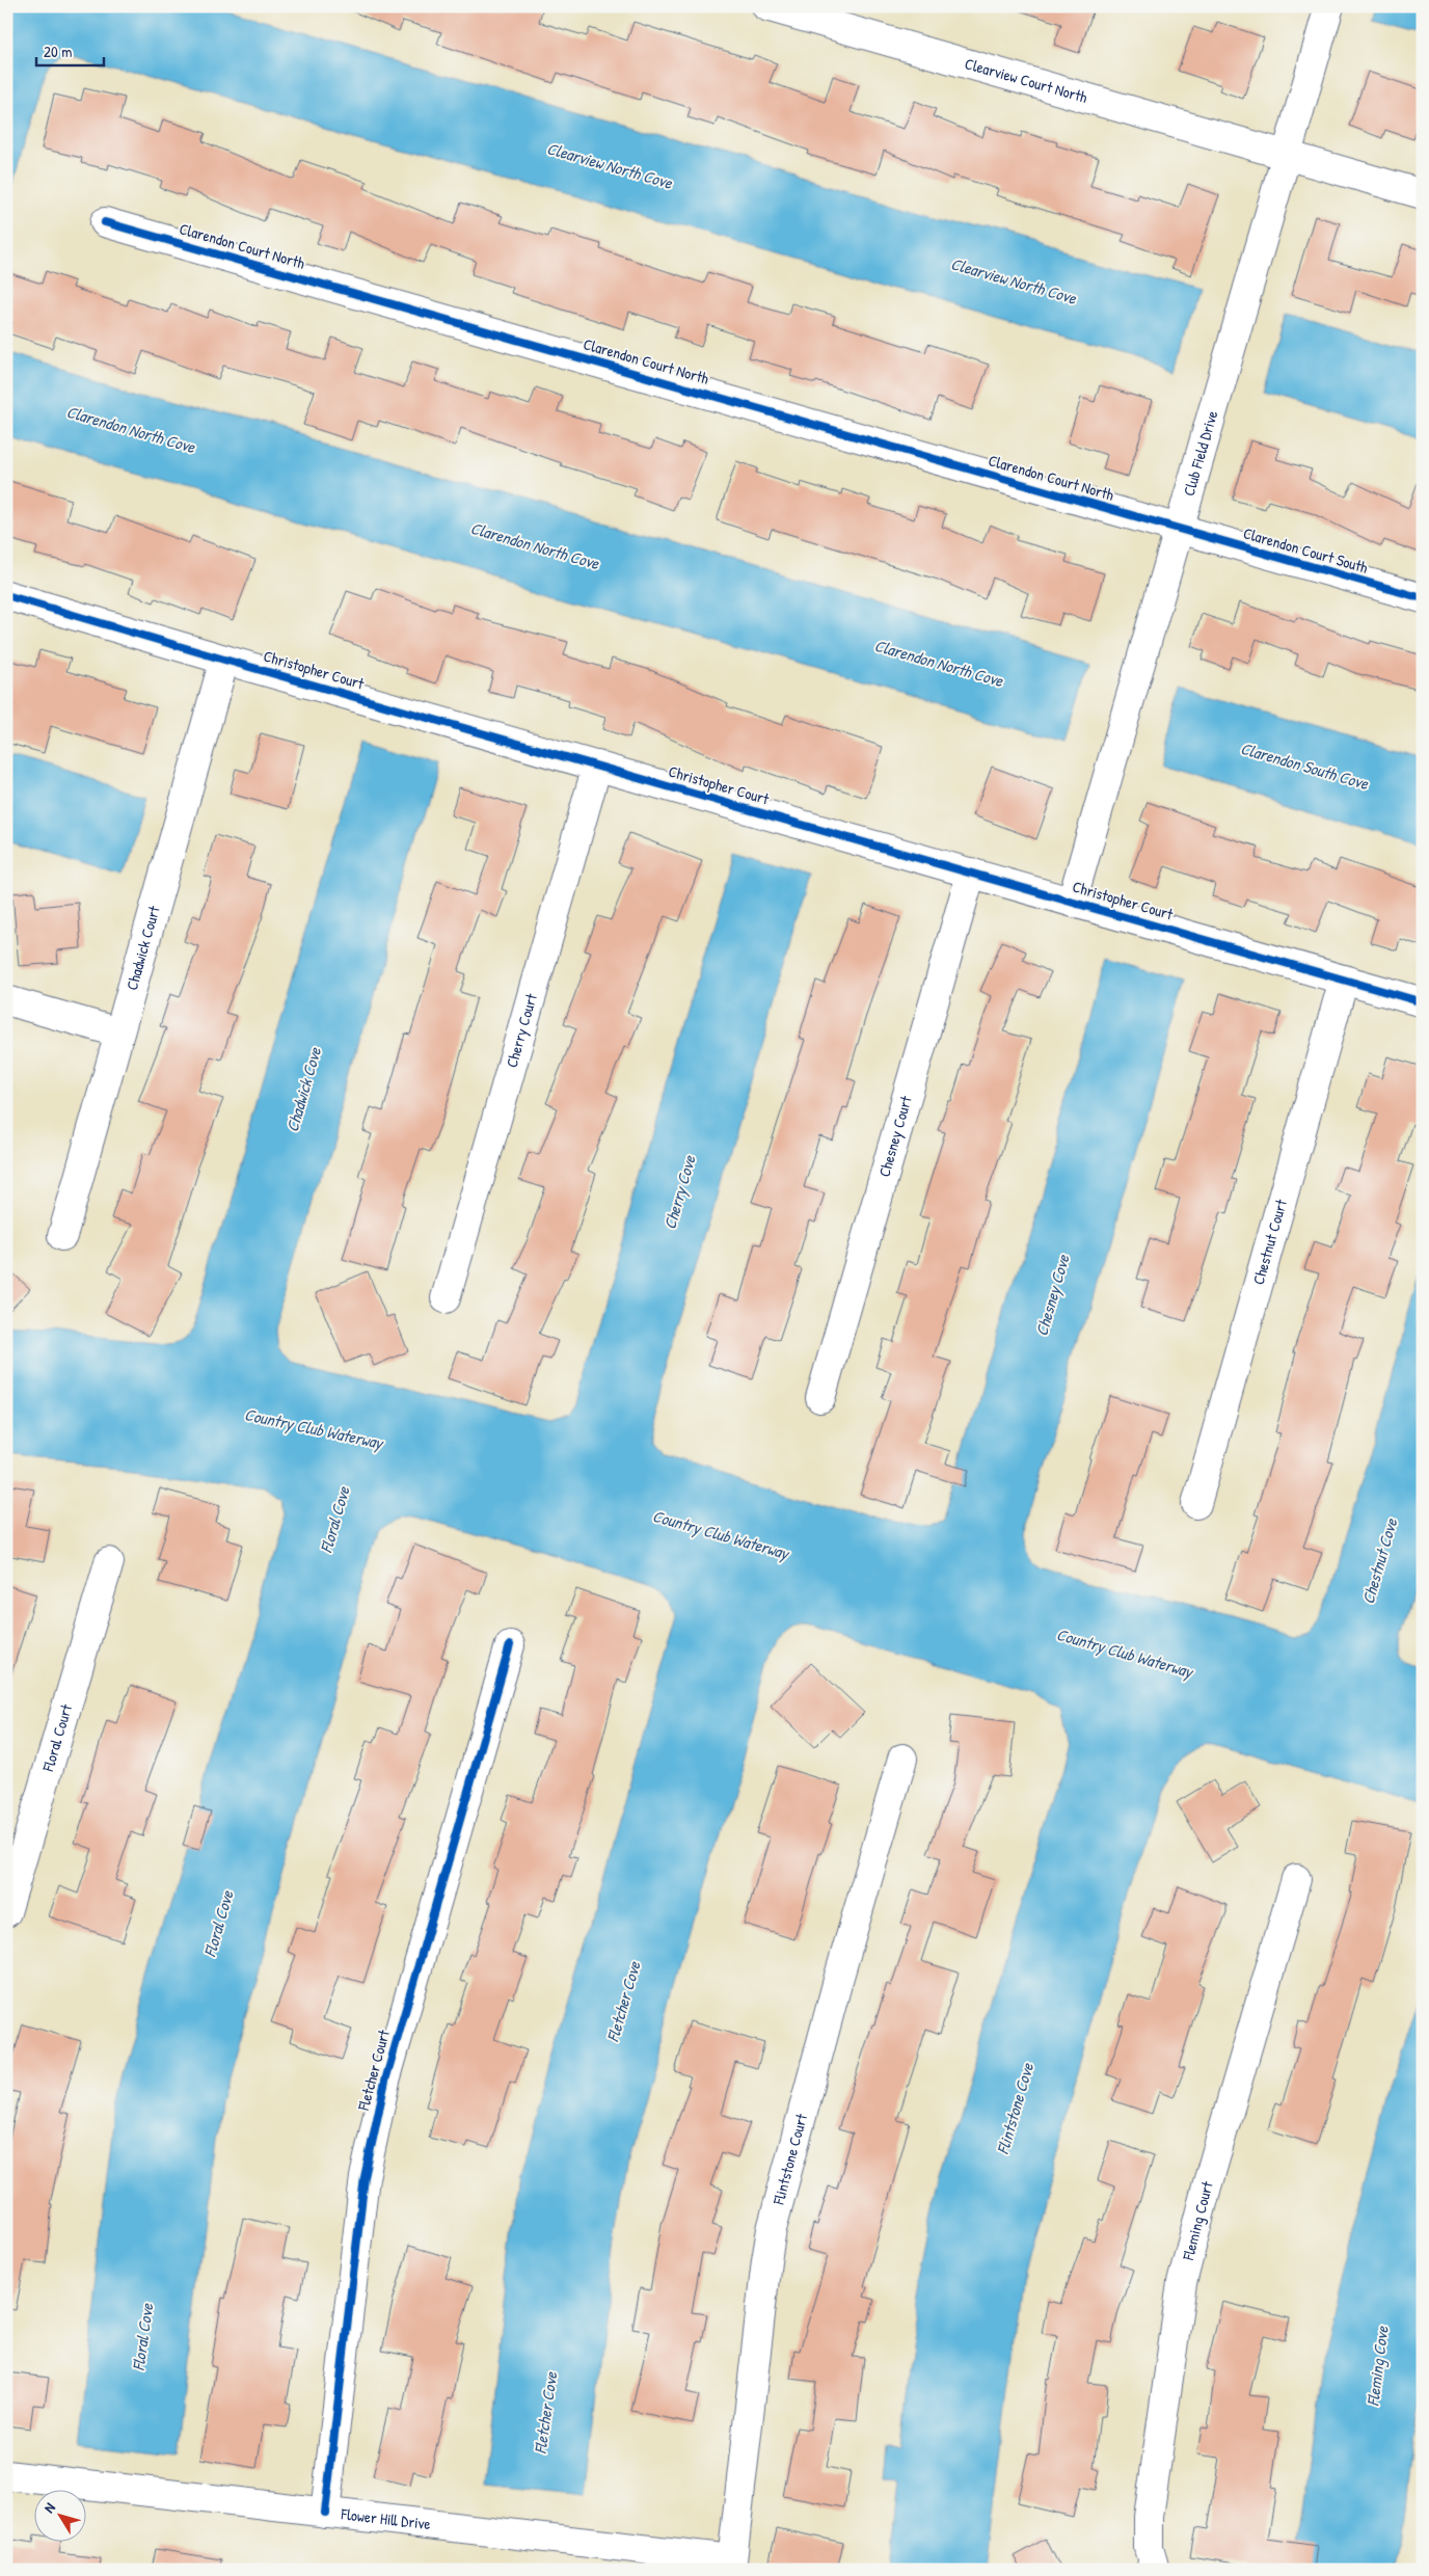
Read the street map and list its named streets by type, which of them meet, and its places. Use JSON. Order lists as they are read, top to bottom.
{
  "streets": {
    "street": [
      "Clearview Court North",
      "Clarendon Court North",
      "Club Field Drive",
      "Clarendon Court South",
      "Christopher Court",
      "Chadwick Court",
      "Cherry Court",
      "Chesney Court",
      "Chestnut Court",
      "Floral Court",
      "Fletcher Court",
      "Flintstone Court",
      "Fleming Court",
      "Flower Hill Drive"
    ]
  },
  "crossings": [
    ["Clearview Court North", "Club Field Drive"],
    ["Clarendon Court North", "Club Field Drive"],
    ["Clarendon Court North", "Clarendon Court South"],
    ["Club Field Drive", "Clarendon Court South"],
    ["Club Field Drive", "Christopher Court"],
    ["Christopher Court", "Chadwick Court"],
    ["Christopher Court", "Cherry Court"],
    ["Christopher Court", "Chesney Court"],
    ["Christopher Court", "Chestnut Court"],
    ["Fletcher Court", "Flower Hill Drive"],
    ["Flintstone Court", "Flower Hill Drive"]
  ],
  "water": [
    "Clearview North Cove",
    "Clarendon North Cove",
    "Clarendon South Cove",
    "Chadwick Cove",
    "Cherry Cove",
    "Chesney Cove",
    "Country Club Waterway",
    "Floral Cove",
    "Chestnut Cove",
    "Fletcher Cove",
    "Flintstone Cove",
    "Fleming Cove"
  ],
  "scale_bar": "20 m",
  "north": "top left"
}
